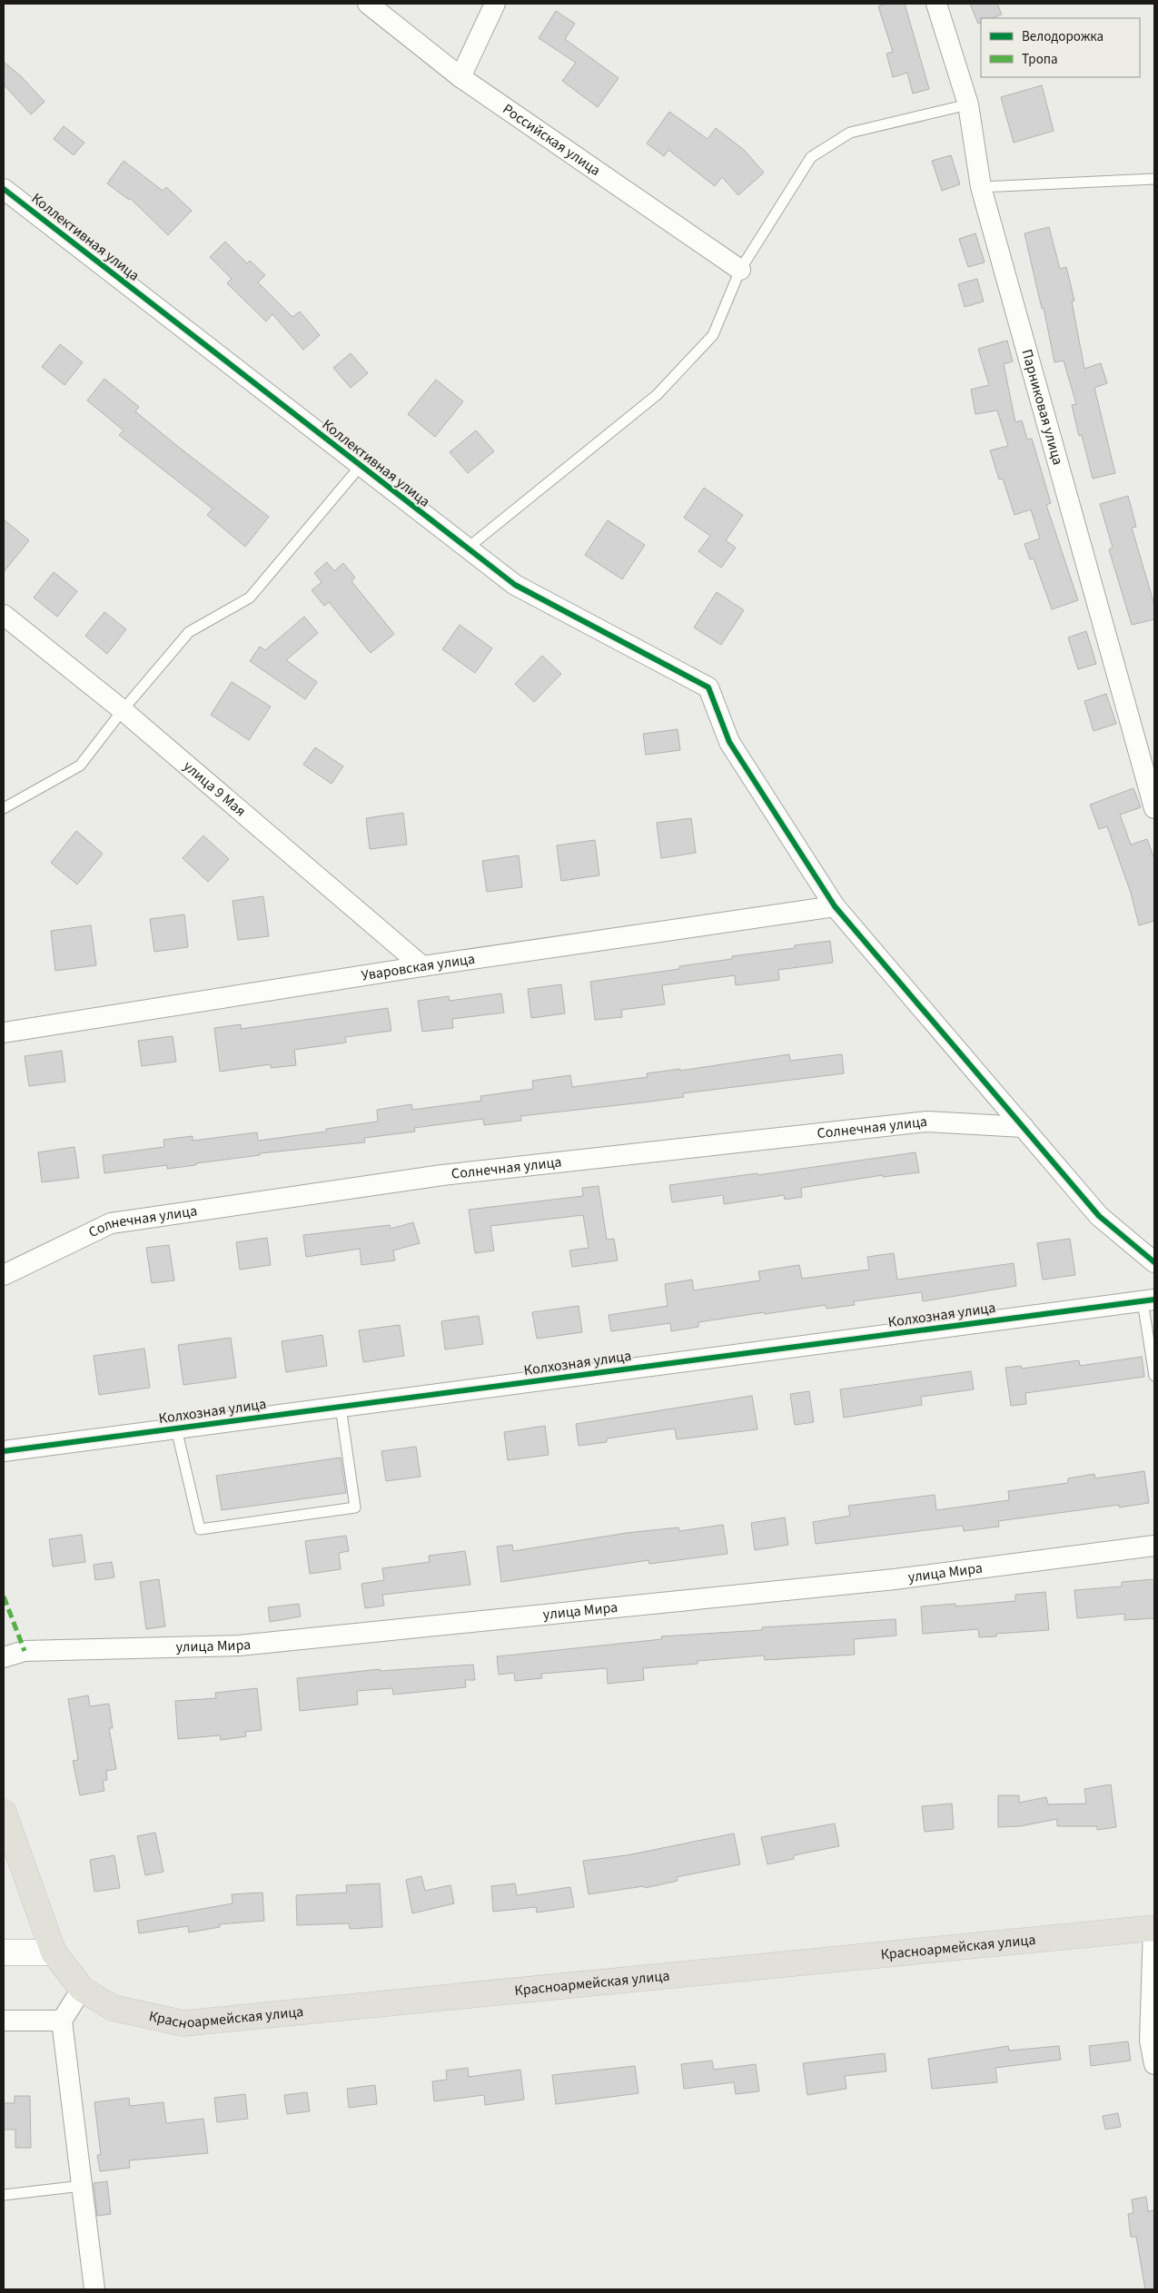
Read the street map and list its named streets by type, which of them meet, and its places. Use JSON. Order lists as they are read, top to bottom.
{
  "streets": {
    "main road": ["Красноармейская улица"],
    "street": [
      "Российская улица",
      "Коллективная улица",
      "Парниковая улица",
      "улица 9 Мая",
      "Уваровская улица",
      "Солнечная улица",
      "Колхозная улица",
      "улица Мира"
    ]
  },
  "crossings": [
    ["Коллективная улица", "Уваровская улица"],
    ["Коллективная улица", "Солнечная улица"],
    ["улица 9 Мая", "Уваровская улица"]
  ],
  "legend": ["Велодорожка", "Тропа"]
}
